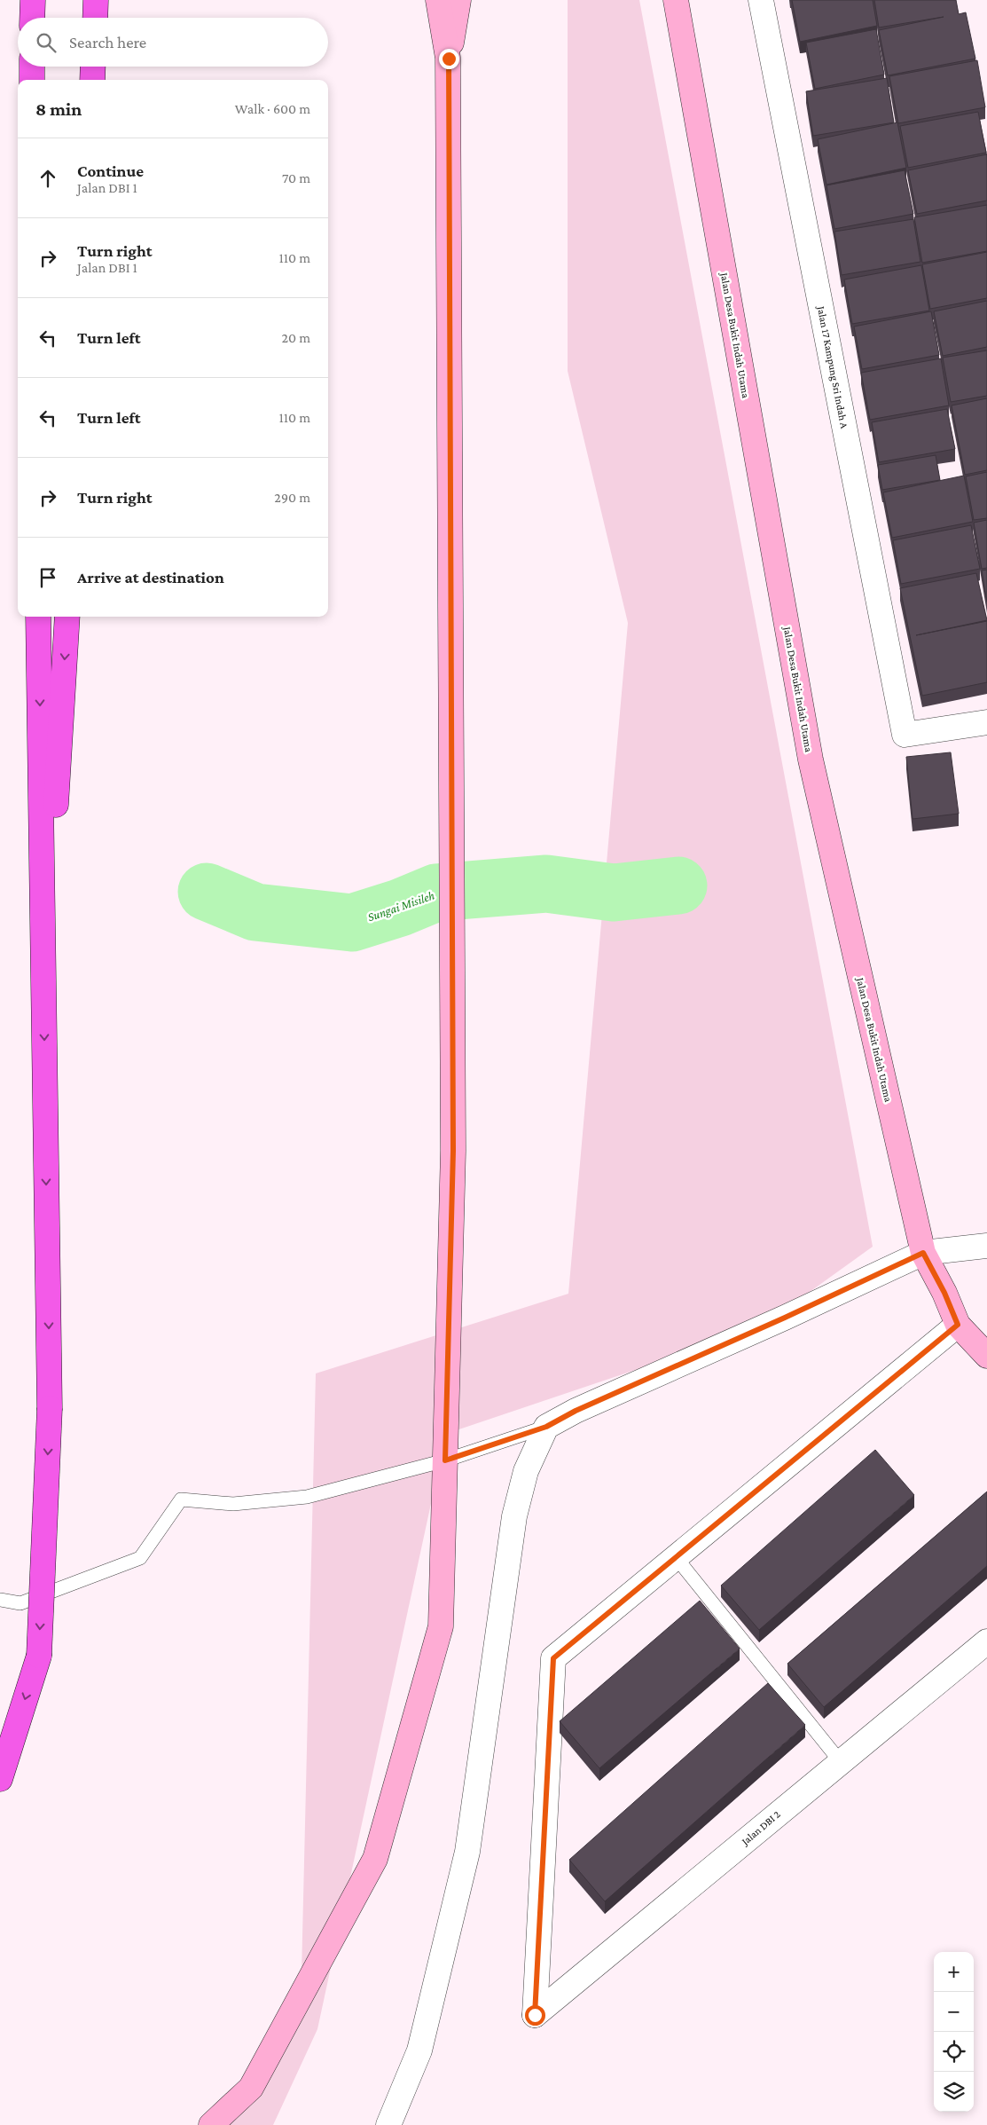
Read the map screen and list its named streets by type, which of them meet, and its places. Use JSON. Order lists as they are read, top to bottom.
{
  "streets": {
    "street": ["Jalan Desa Bukit Indah Utama", "Jalan 17 Kampung Sri Indah A", "Jalan DBI 2"]
  },
  "water": ["Sungai Misileh"],
  "page": {
    "search": "Search here",
    "heading": ["8 min", "Walk · 600 m"],
    "list": [
      ["Continue", "Jalan DBI 1", "70 m"],
      ["Turn right", "Jalan DBI 1", "110 m"],
      ["Turn left", "20 m"],
      ["Turn left", "110 m"],
      ["Turn right", "290 m"],
      "Arrive at destination"
    ],
    "map_buttons": ["+", "−"]
  }
}
